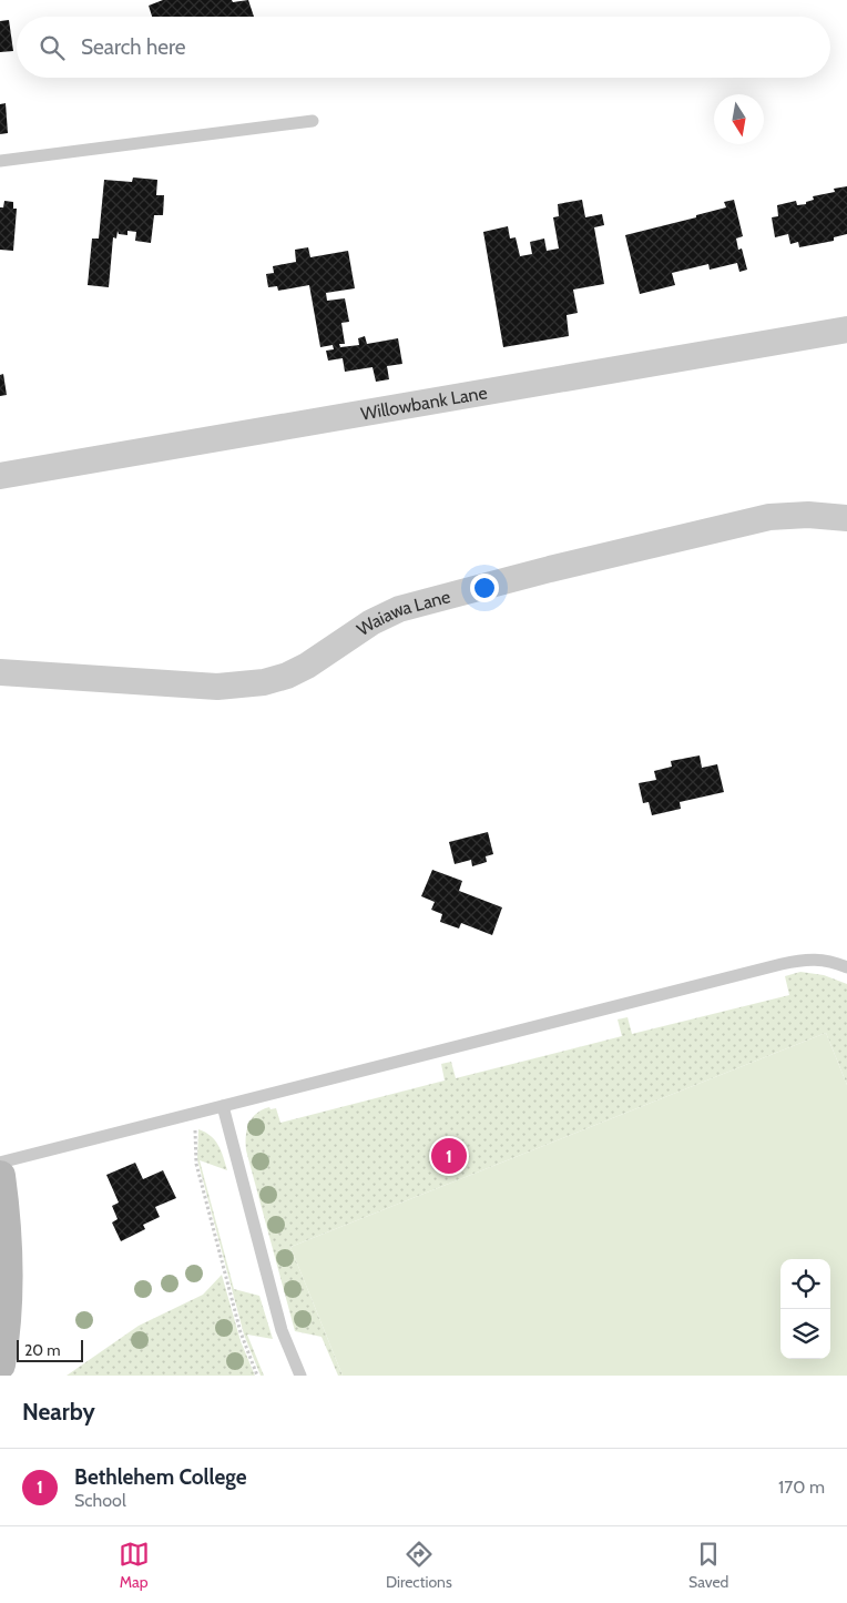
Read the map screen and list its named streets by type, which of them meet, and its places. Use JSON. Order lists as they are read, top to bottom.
{
  "streets": {
    "street": ["Willowbank Lane", "Waiawa Lane"]
  },
  "scale_bar": "20 m",
  "north": "bottom",
  "page": {
    "search": "Search here",
    "pins": "1",
    "scale": "20 m",
    "heading": "Nearby",
    "list": [
      {
        "mark": "1",
        "name": "Bethlehem College",
        "note": "School",
        "value": "170 m"
      }
    ],
    "nav": ["Map", "Directions", "Saved"]
  }
}
